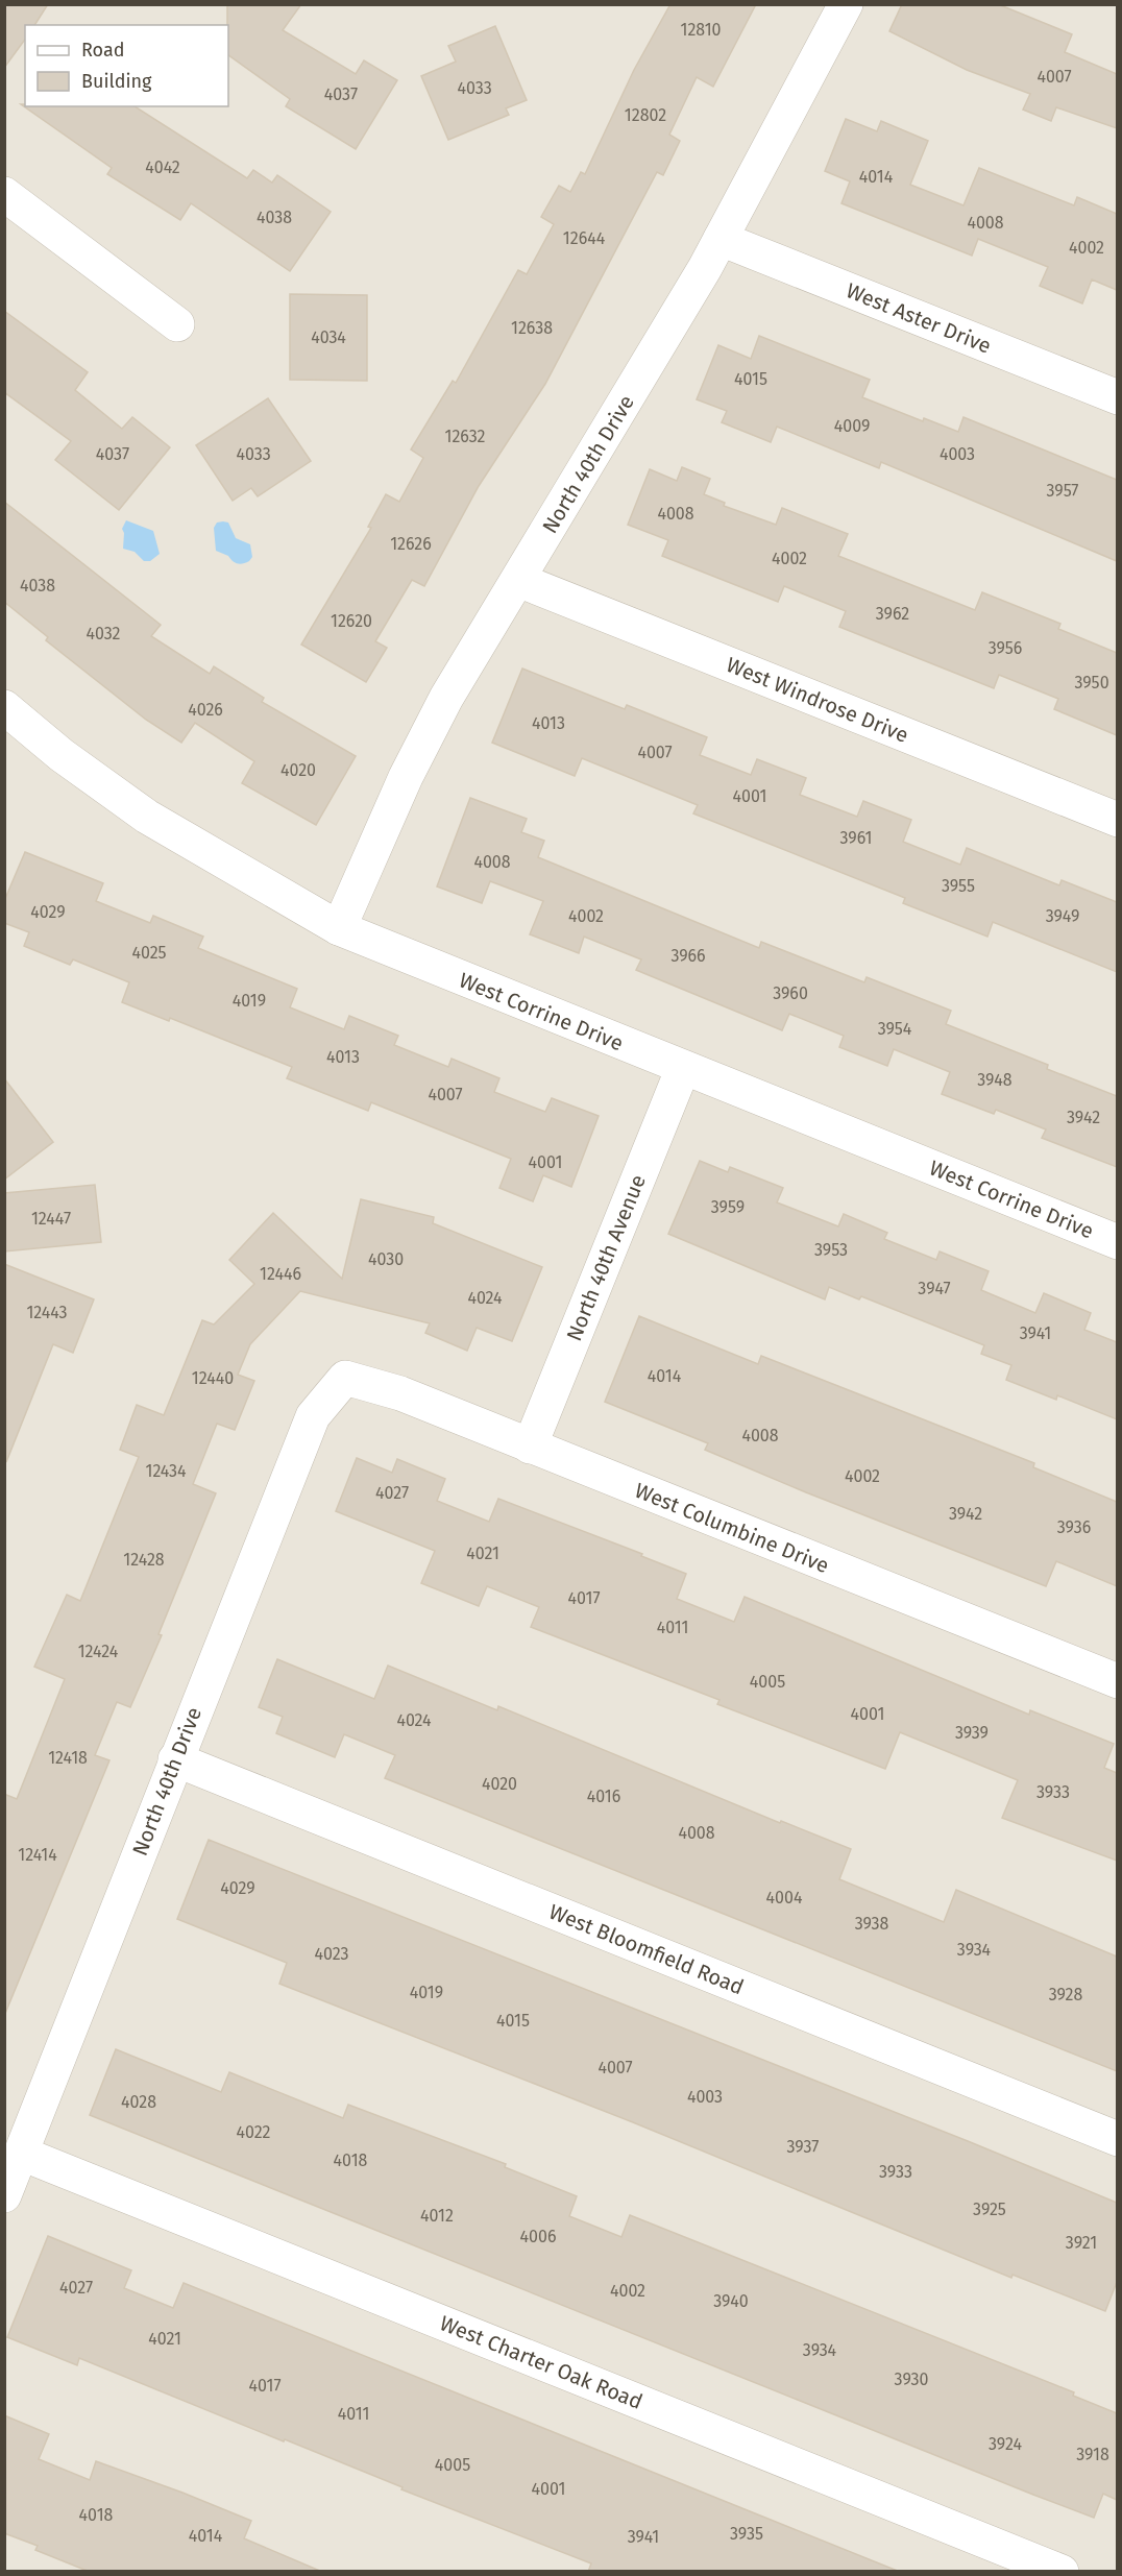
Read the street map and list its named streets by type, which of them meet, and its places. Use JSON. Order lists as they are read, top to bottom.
{
  "streets": {
    "street": [
      "West Aster Drive",
      "North 40th Drive",
      "West Windrose Drive",
      "West Corrine Drive",
      "North 40th Avenue",
      "West Columbine Drive",
      "West Bloomfield Road",
      "West Charter Oak Road"
    ]
  },
  "crossings": [
    ["West Aster Drive", "North 40th Drive"],
    ["North 40th Drive", "West Windrose Drive"],
    ["North 40th Drive", "West Corrine Drive"],
    ["North 40th Drive", "West Columbine Drive"],
    ["North 40th Drive", "West Bloomfield Road"],
    ["North 40th Drive", "West Charter Oak Road"],
    ["West Corrine Drive", "North 40th Avenue"],
    ["North 40th Avenue", "West Columbine Drive"]
  ],
  "house_numbers": [
    "12810",
    "4007",
    "4033",
    "4037",
    "12802",
    "4042",
    "4014",
    "4038",
    "4008",
    "12644",
    "4002",
    "12638",
    "4034",
    "4015",
    "4009",
    "12632",
    "4037",
    "4033",
    "4003",
    "3957",
    "4008",
    "12626",
    "4002",
    "4038",
    "3962",
    "12620",
    "4032",
    "3956",
    "3950",
    "4026",
    "4013",
    "4007",
    "4020",
    "4001",
    "3961",
    "4008",
    "3955",
    "4029",
    "4002",
    "3949",
    "4025",
    "3966",
    "3960",
    "4019",
    "3954",
    "4013",
    "3948",
    "4007",
    "3942",
    "4001",
    "3959",
    "12447",
    "3953",
    "4030",
    "12446",
    "3947",
    "4024",
    "12443",
    "3941",
    "4014",
    "12440",
    "4008",
    "12434",
    "4002",
    "4027",
    "3942",
    "3936",
    "4021",
    "12428",
    "4017",
    "4011",
    "12424",
    "4005",
    "4001",
    "4024",
    "3939",
    "12418",
    "4020",
    "3933",
    "4016",
    "4008",
    "12414",
    "4029",
    "4004",
    "3938",
    "3934",
    "4023",
    "4019",
    "3928",
    "4015",
    "4007",
    "4003",
    "4028",
    "4022",
    "3937",
    "4018",
    "3933",
    "3925",
    "4012",
    "4006",
    "3921",
    "4027",
    "4002",
    "3940",
    "4021",
    "3934",
    "3930",
    "4017",
    "4011",
    "3924",
    "3918",
    "4005",
    "4001",
    "4018",
    "3935",
    "4014",
    "3941"
  ],
  "legend": ["Road", "Building"]
}
